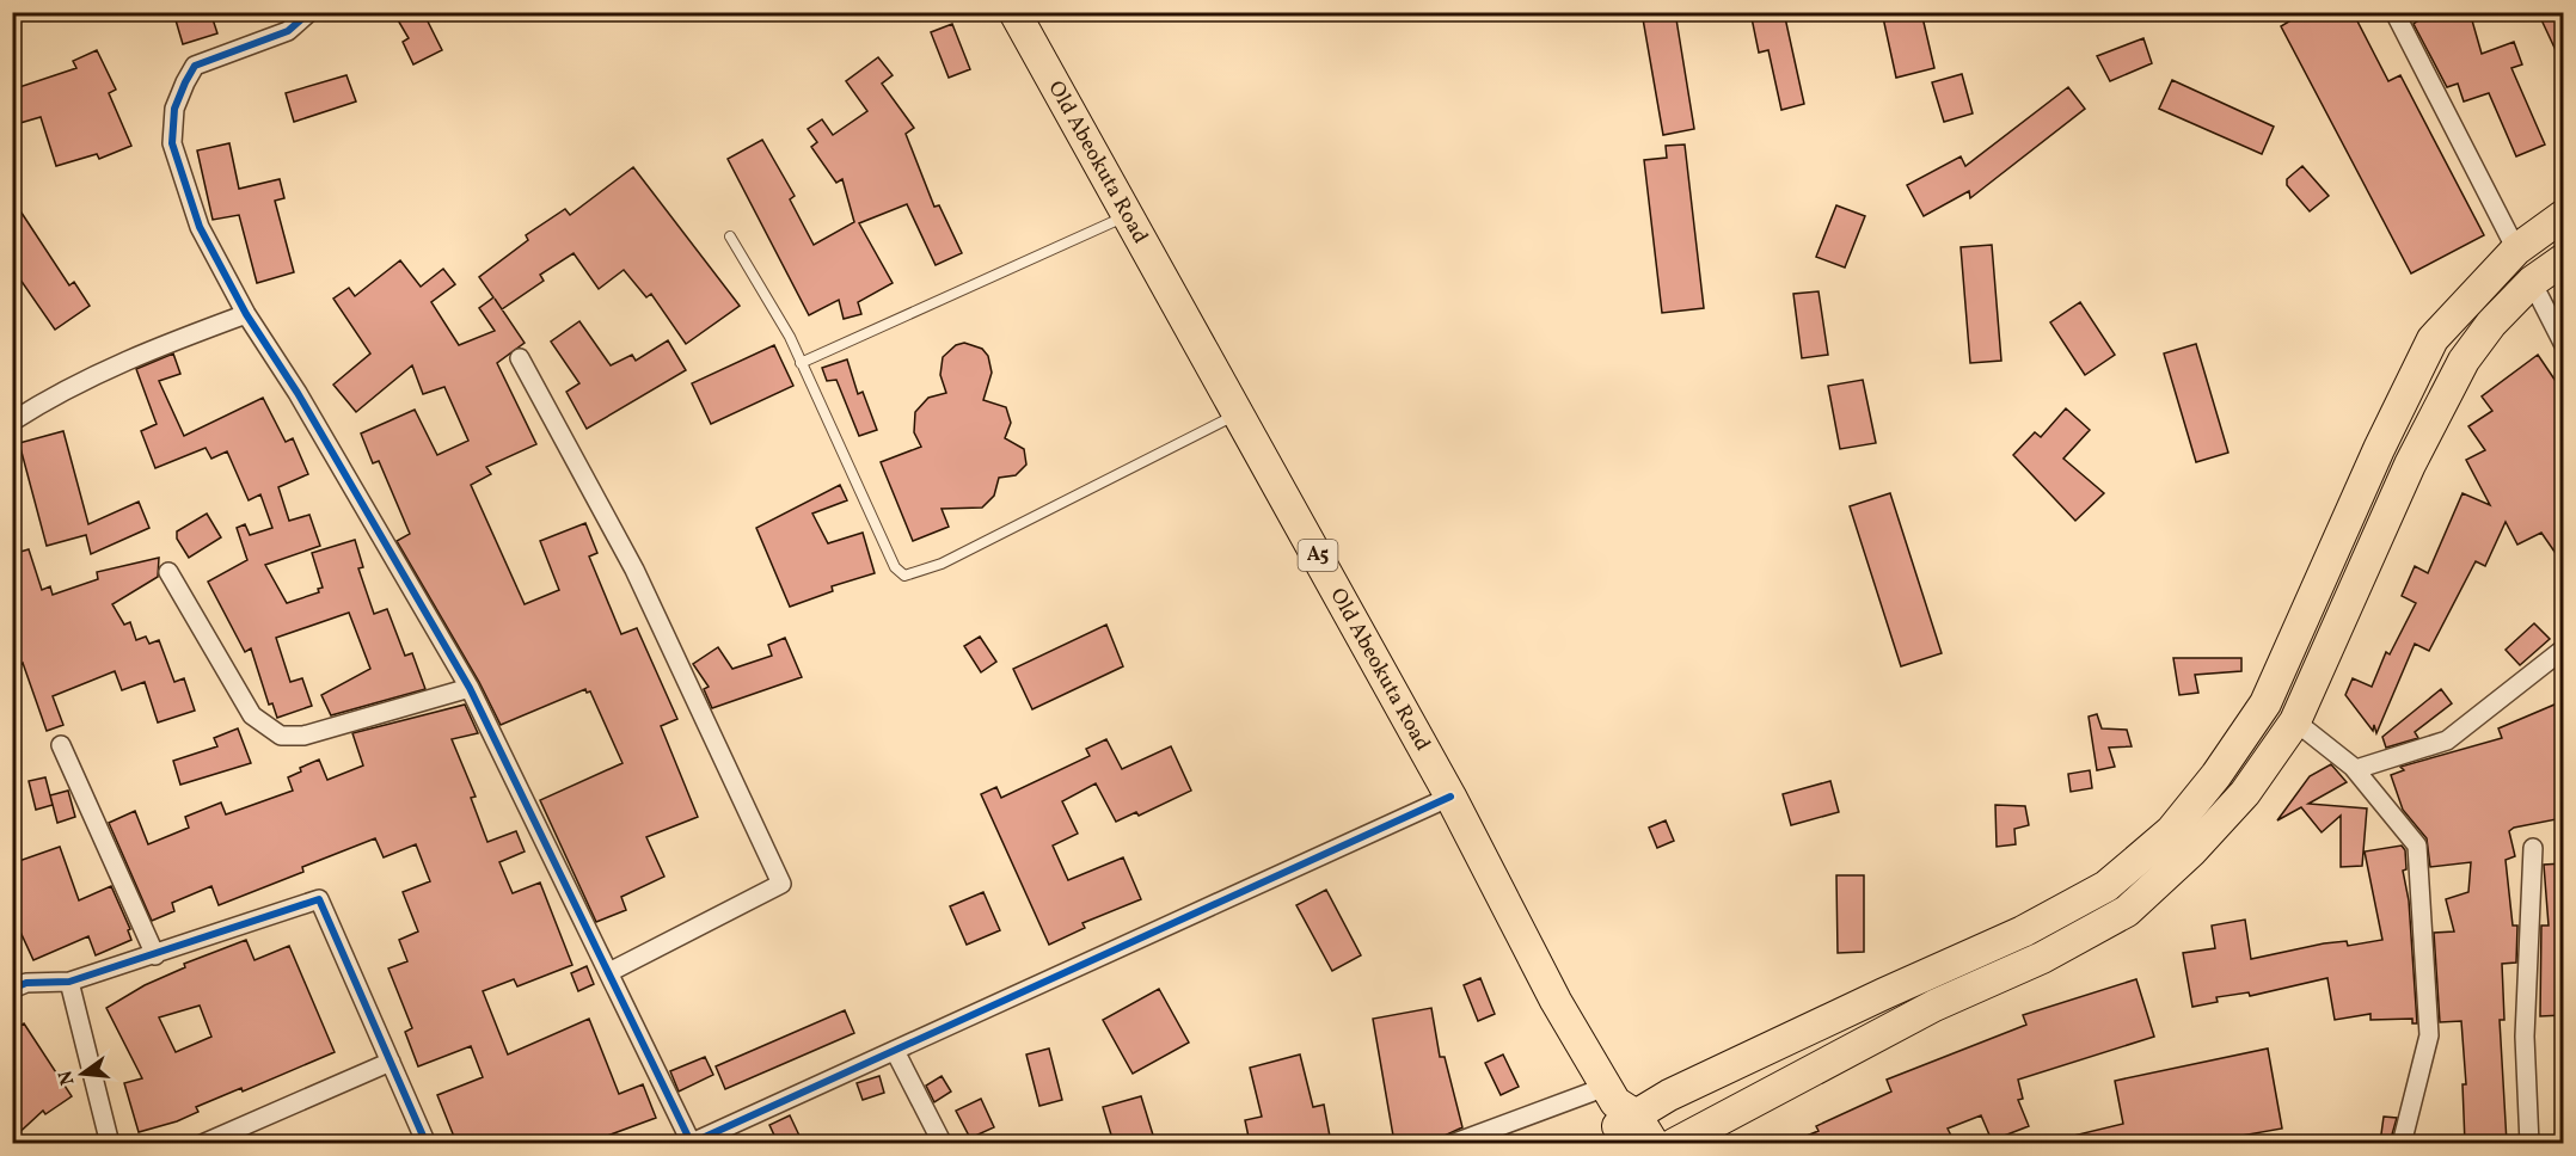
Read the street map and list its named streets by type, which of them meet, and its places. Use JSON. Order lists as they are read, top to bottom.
{
  "streets": {
    "highway": ["Old Abeokuta Road", "A5"]
  },
  "north": "left"
}
